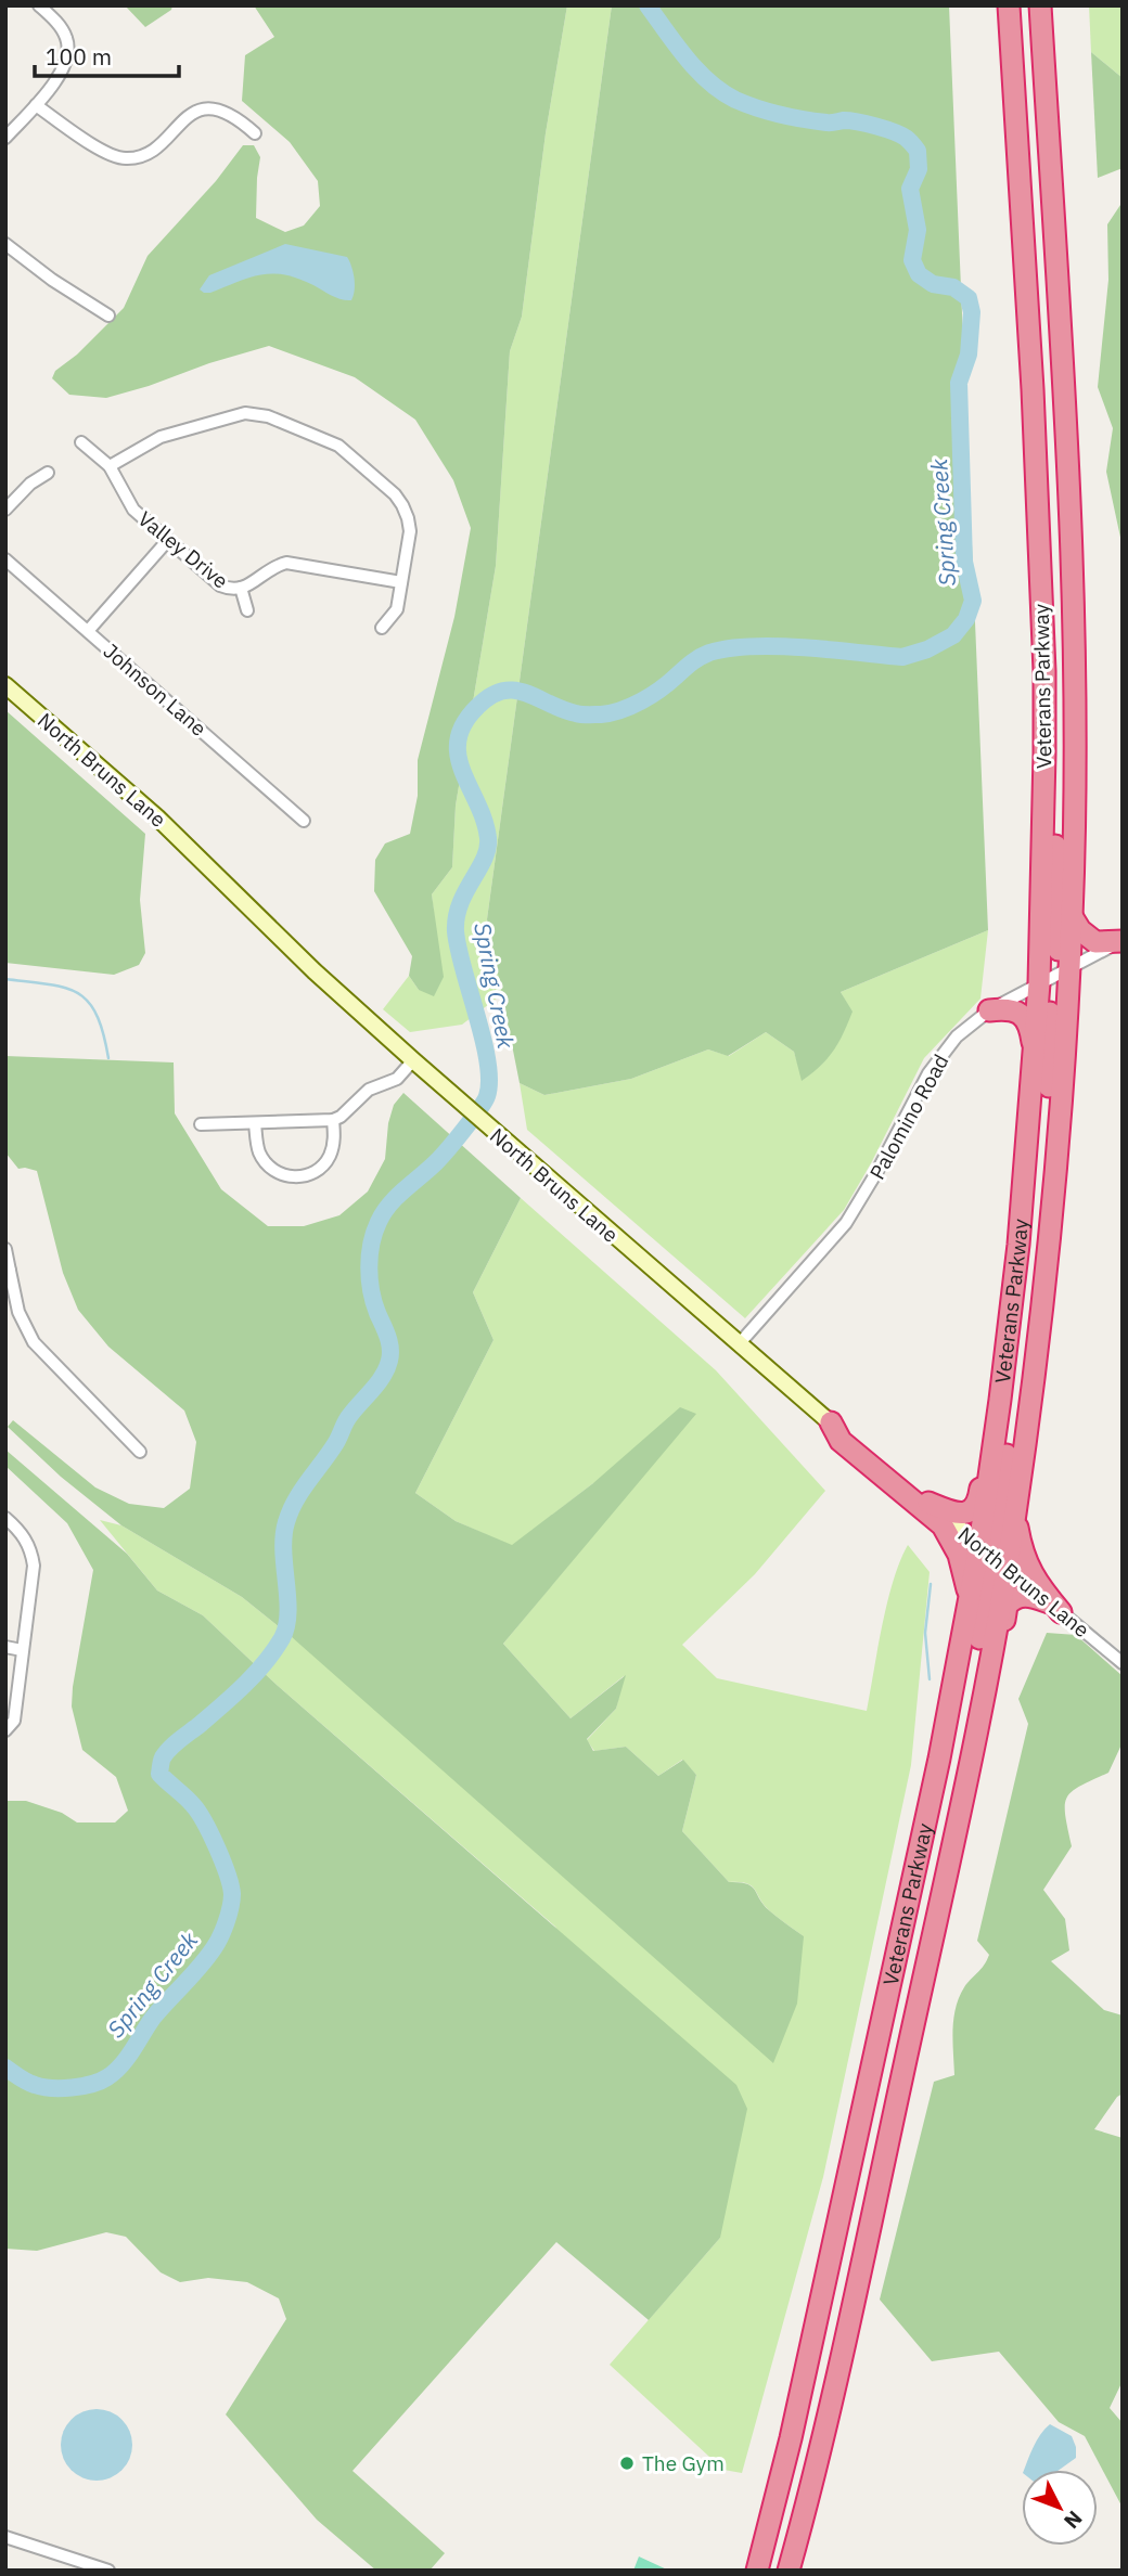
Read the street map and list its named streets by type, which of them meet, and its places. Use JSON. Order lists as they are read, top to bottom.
{
  "streets": {
    "highway": ["Veterans Parkway"],
    "main road": ["North Bruns Lane"],
    "street": ["Valley Drive", "Johnson Lane", "Palomino Road"]
  },
  "crossings": [
    ["Veterans Parkway", "North Bruns Lane"],
    ["Veterans Parkway", "Palomino Road"],
    ["North Bruns Lane", "Palomino Road"]
  ],
  "water": ["Spring Creek"],
  "places": ["The Gym"],
  "scale_bar": "100 m",
  "north": "bottom right"
}
